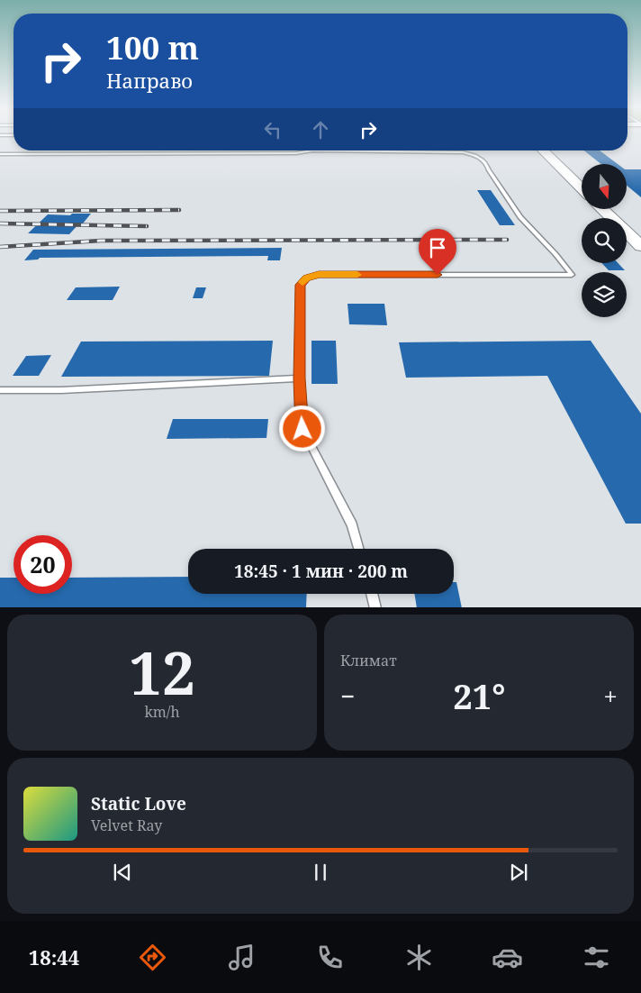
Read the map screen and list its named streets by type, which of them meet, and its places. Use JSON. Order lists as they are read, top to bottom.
{
  "north": "bottom",
  "page": {
    "turn": ["100 m", "Направо"],
    "limit": "20",
    "trip": "18:45 · 1 мин · 200 m",
    "tile": [
      ["12", "km/h"],
      "Климат"
    ],
    "heat": ["−", "21°", "+"],
    "song": ["Static Love", "Velvet Ray"],
    "tabs": "18:44"
  }
}
